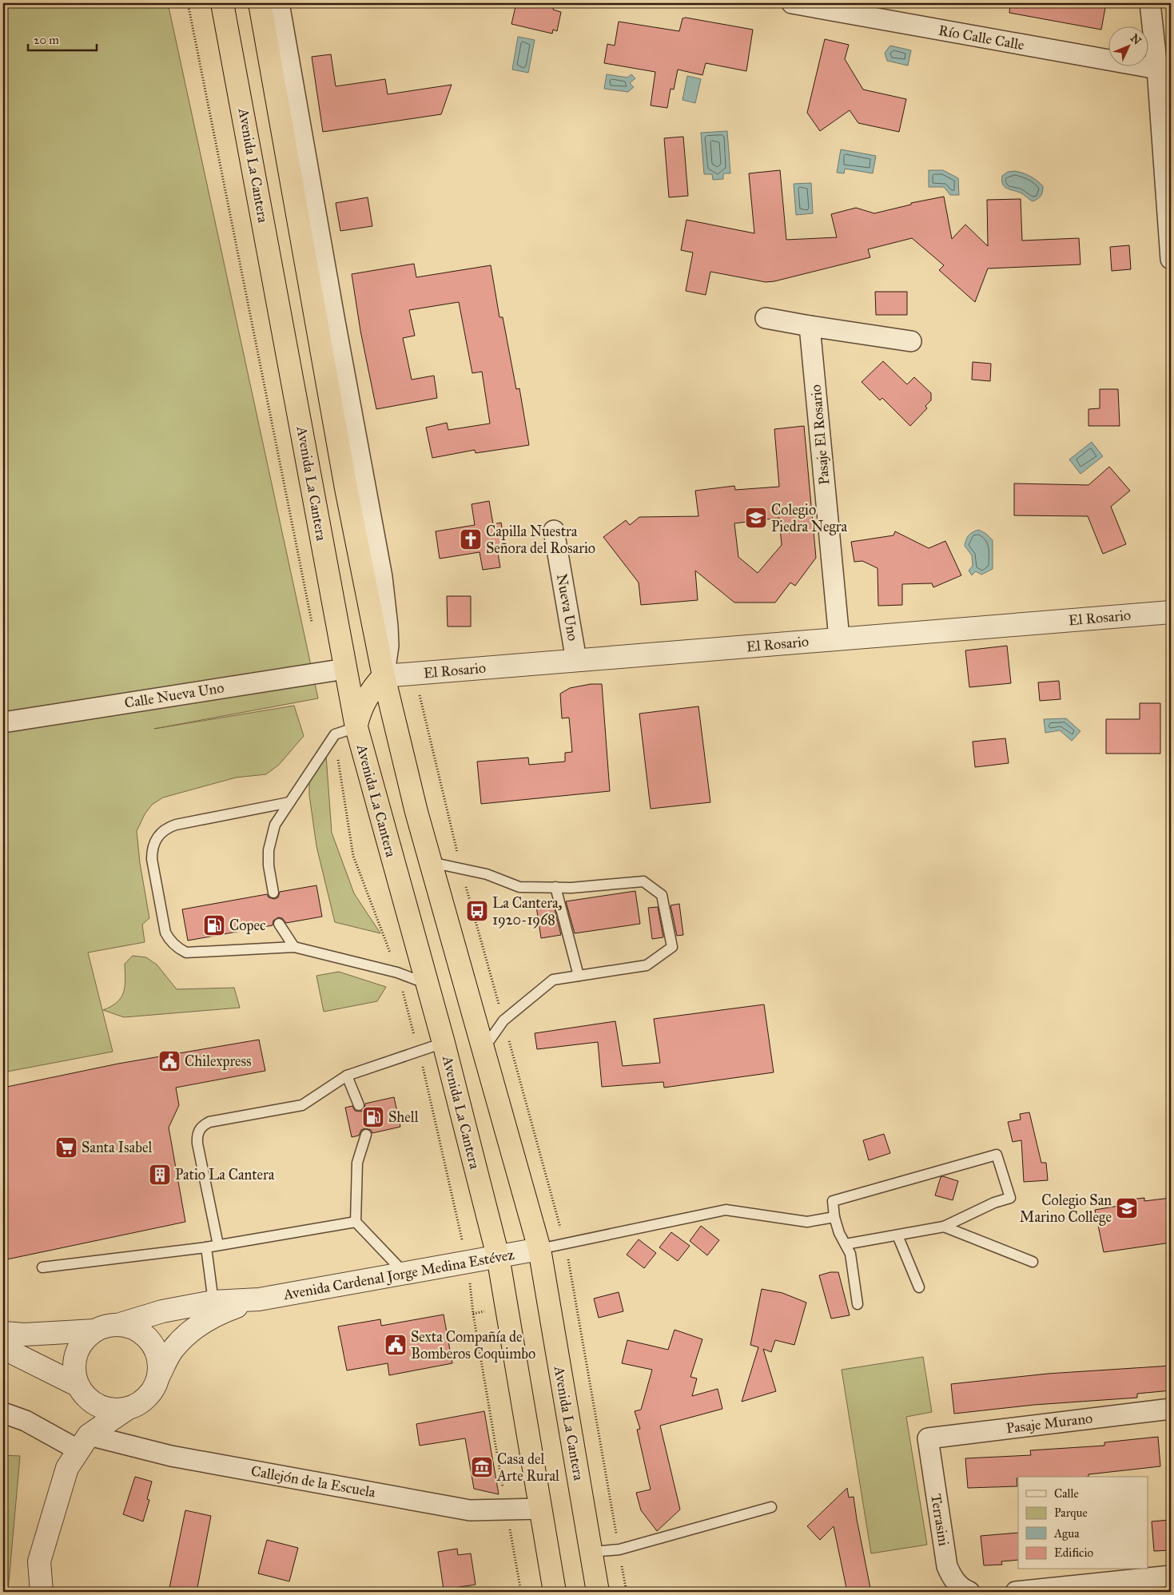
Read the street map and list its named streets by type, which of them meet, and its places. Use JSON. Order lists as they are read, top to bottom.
{
  "streets": {
    "highway": ["Avenida La Cantera"],
    "street": [
      "Río Calle Calle",
      "Pasaje El Rosario",
      "Nueva Uno",
      "El Rosario",
      "Calle Nueva Uno",
      "Avenida Cardenal Jorge Medina Estévez",
      "Pasaje Murano",
      "Callejón de la Escuela",
      "Terrasini"
    ]
  },
  "crossings": [
    ["Avenida La Cantera", "El Rosario"],
    ["Avenida La Cantera", "Calle Nueva Uno"],
    ["Avenida La Cantera", "Avenida Cardenal Jorge Medina Estévez"],
    ["Avenida La Cantera", "Callejón de la Escuela"],
    ["Pasaje El Rosario", "El Rosario"],
    ["Nueva Uno", "El Rosario"],
    ["Avenida Cardenal Jorge Medina Estévez", "Callejón de la Escuela"],
    ["Pasaje Murano", "Terrasini"]
  ],
  "places": {
    "school or university": ["Colegio Piedra Negra", "Colegio San Marino College"],
    "church": ["Capilla Nuestra Señora del Rosario"],
    "bus stop": ["La Cantera, 1920-1968"],
    "fuel station": ["Copec", "Shell"],
    "public building": ["Chilexpress", "Sexta Compañía de Bomberos Coquimbo"],
    "supermarket": ["Santa Isabel"],
    "building": ["Patio La Cantera"],
    "museum": ["Casa del Arte Rural"]
  },
  "legend": [
    "Calle",
    "Parque",
    "Agua",
    "Edificio"
  ],
  "scale_bar": "20 m",
  "north": "top right"
}
